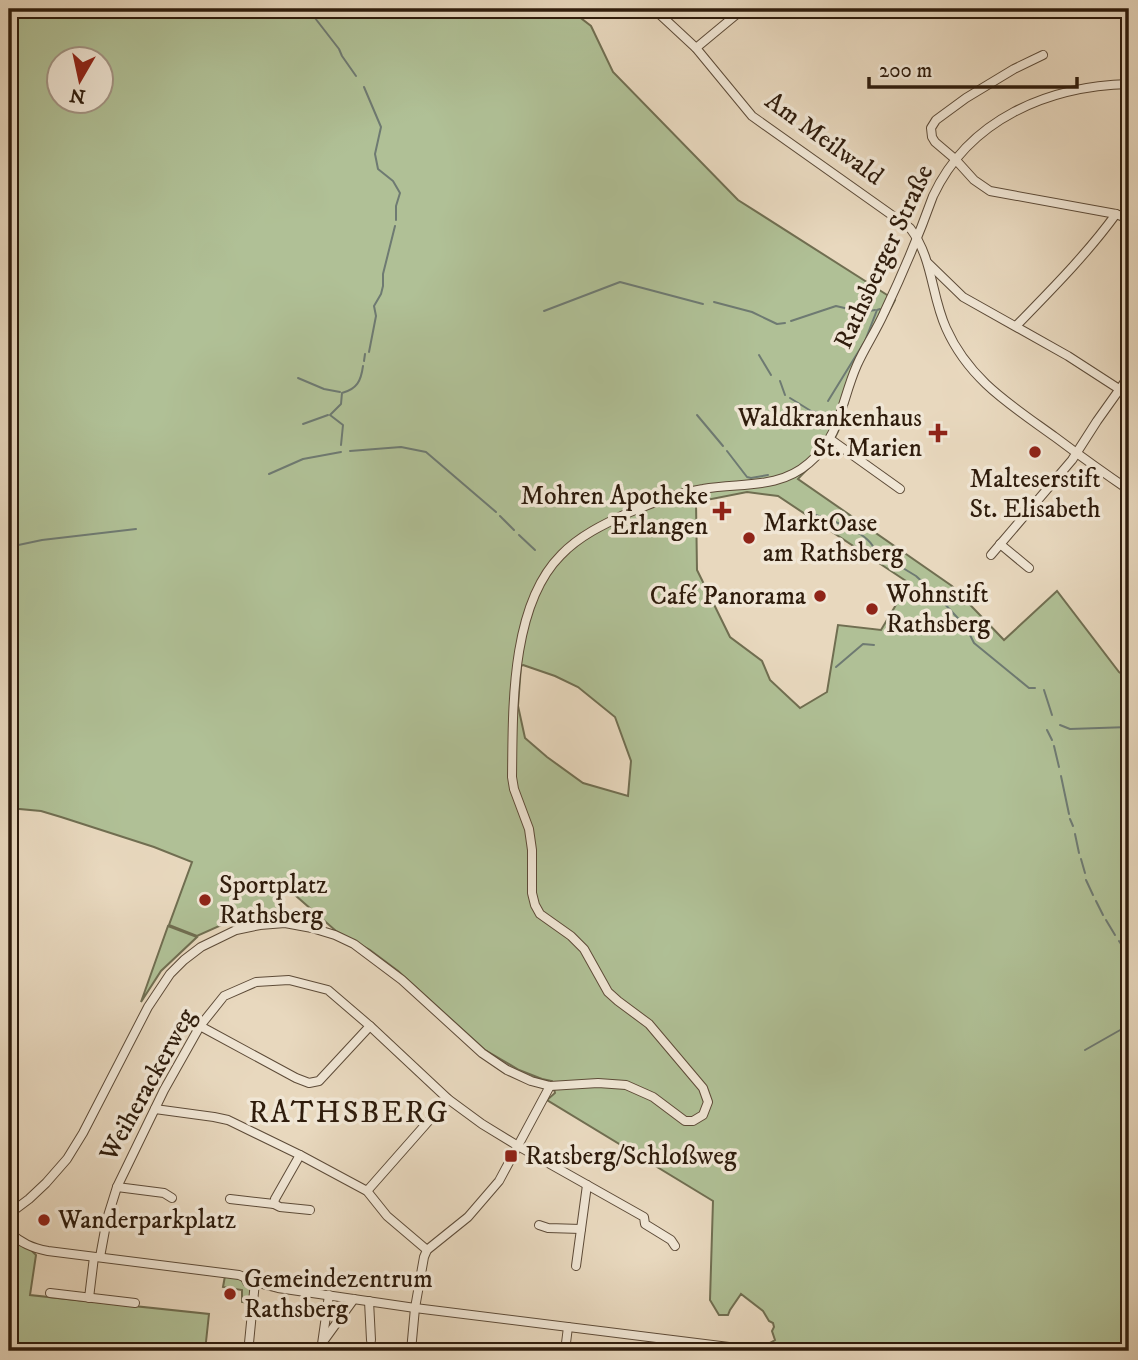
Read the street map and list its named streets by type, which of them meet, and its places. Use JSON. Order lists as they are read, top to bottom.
{
  "streets": {
    "street": ["Am Meilwald", "Rathsberger Straße", "Weiherackerweg"]
  },
  "crossings": [
    ["Am Meilwald", "Rathsberger Straße"]
  ],
  "districts": ["RATHSBERG"],
  "places": {
    "health": ["Waldkrankenhaus St. Marien", "Mohren Apotheke Erlangen"],
    "other": [
      "Malteserstift St. Elisabeth",
      "MarktOase am Rathsberg",
      "Café Panorama",
      "Wohnstift Rathsberg",
      "Sportplatz Rathsberg",
      "Wanderparkplatz",
      "Gemeindezentrum Rathsberg"
    ],
    "transit": ["Ratsberg/Schloßweg"]
  },
  "scale_bar": "200 m",
  "north": "bottom"
}
